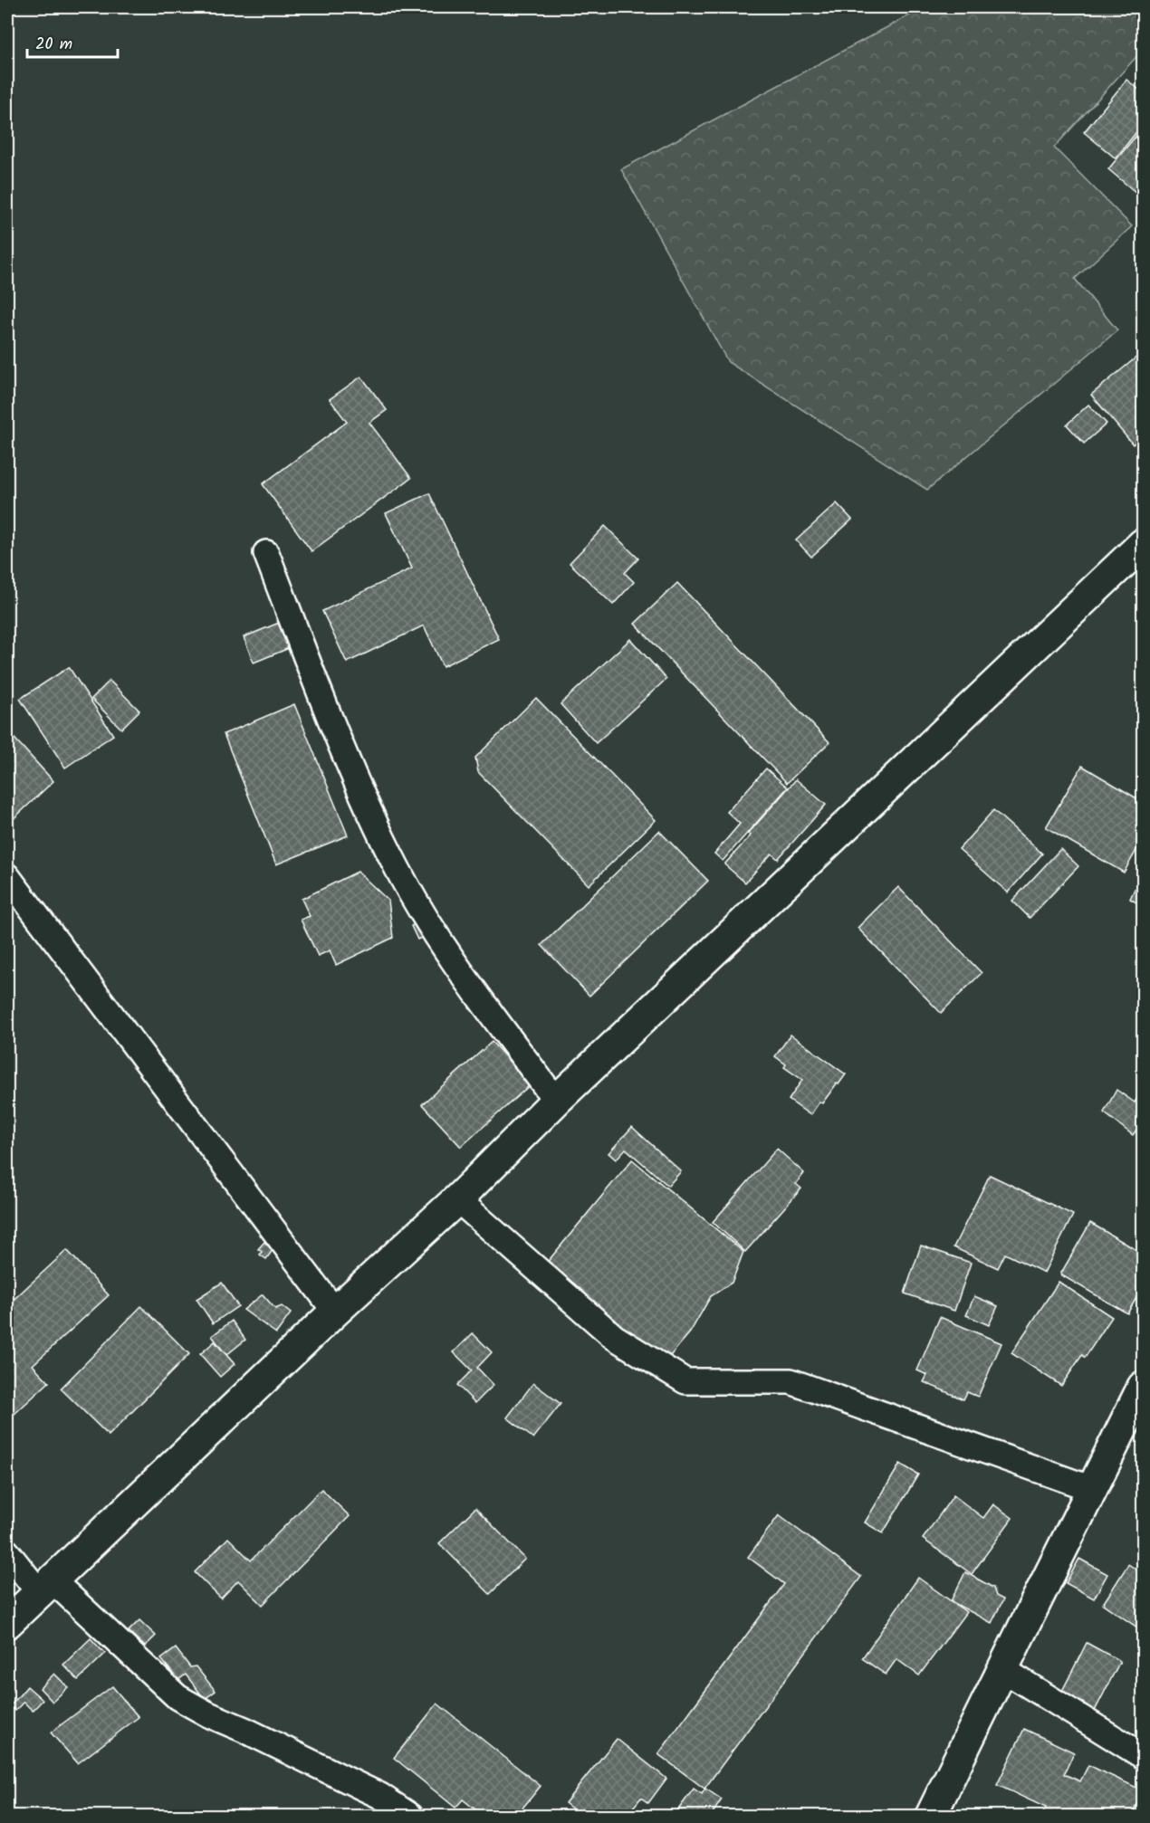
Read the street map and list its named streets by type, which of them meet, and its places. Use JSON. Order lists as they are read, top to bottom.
{
  "scale_bar": "20 m"
}
